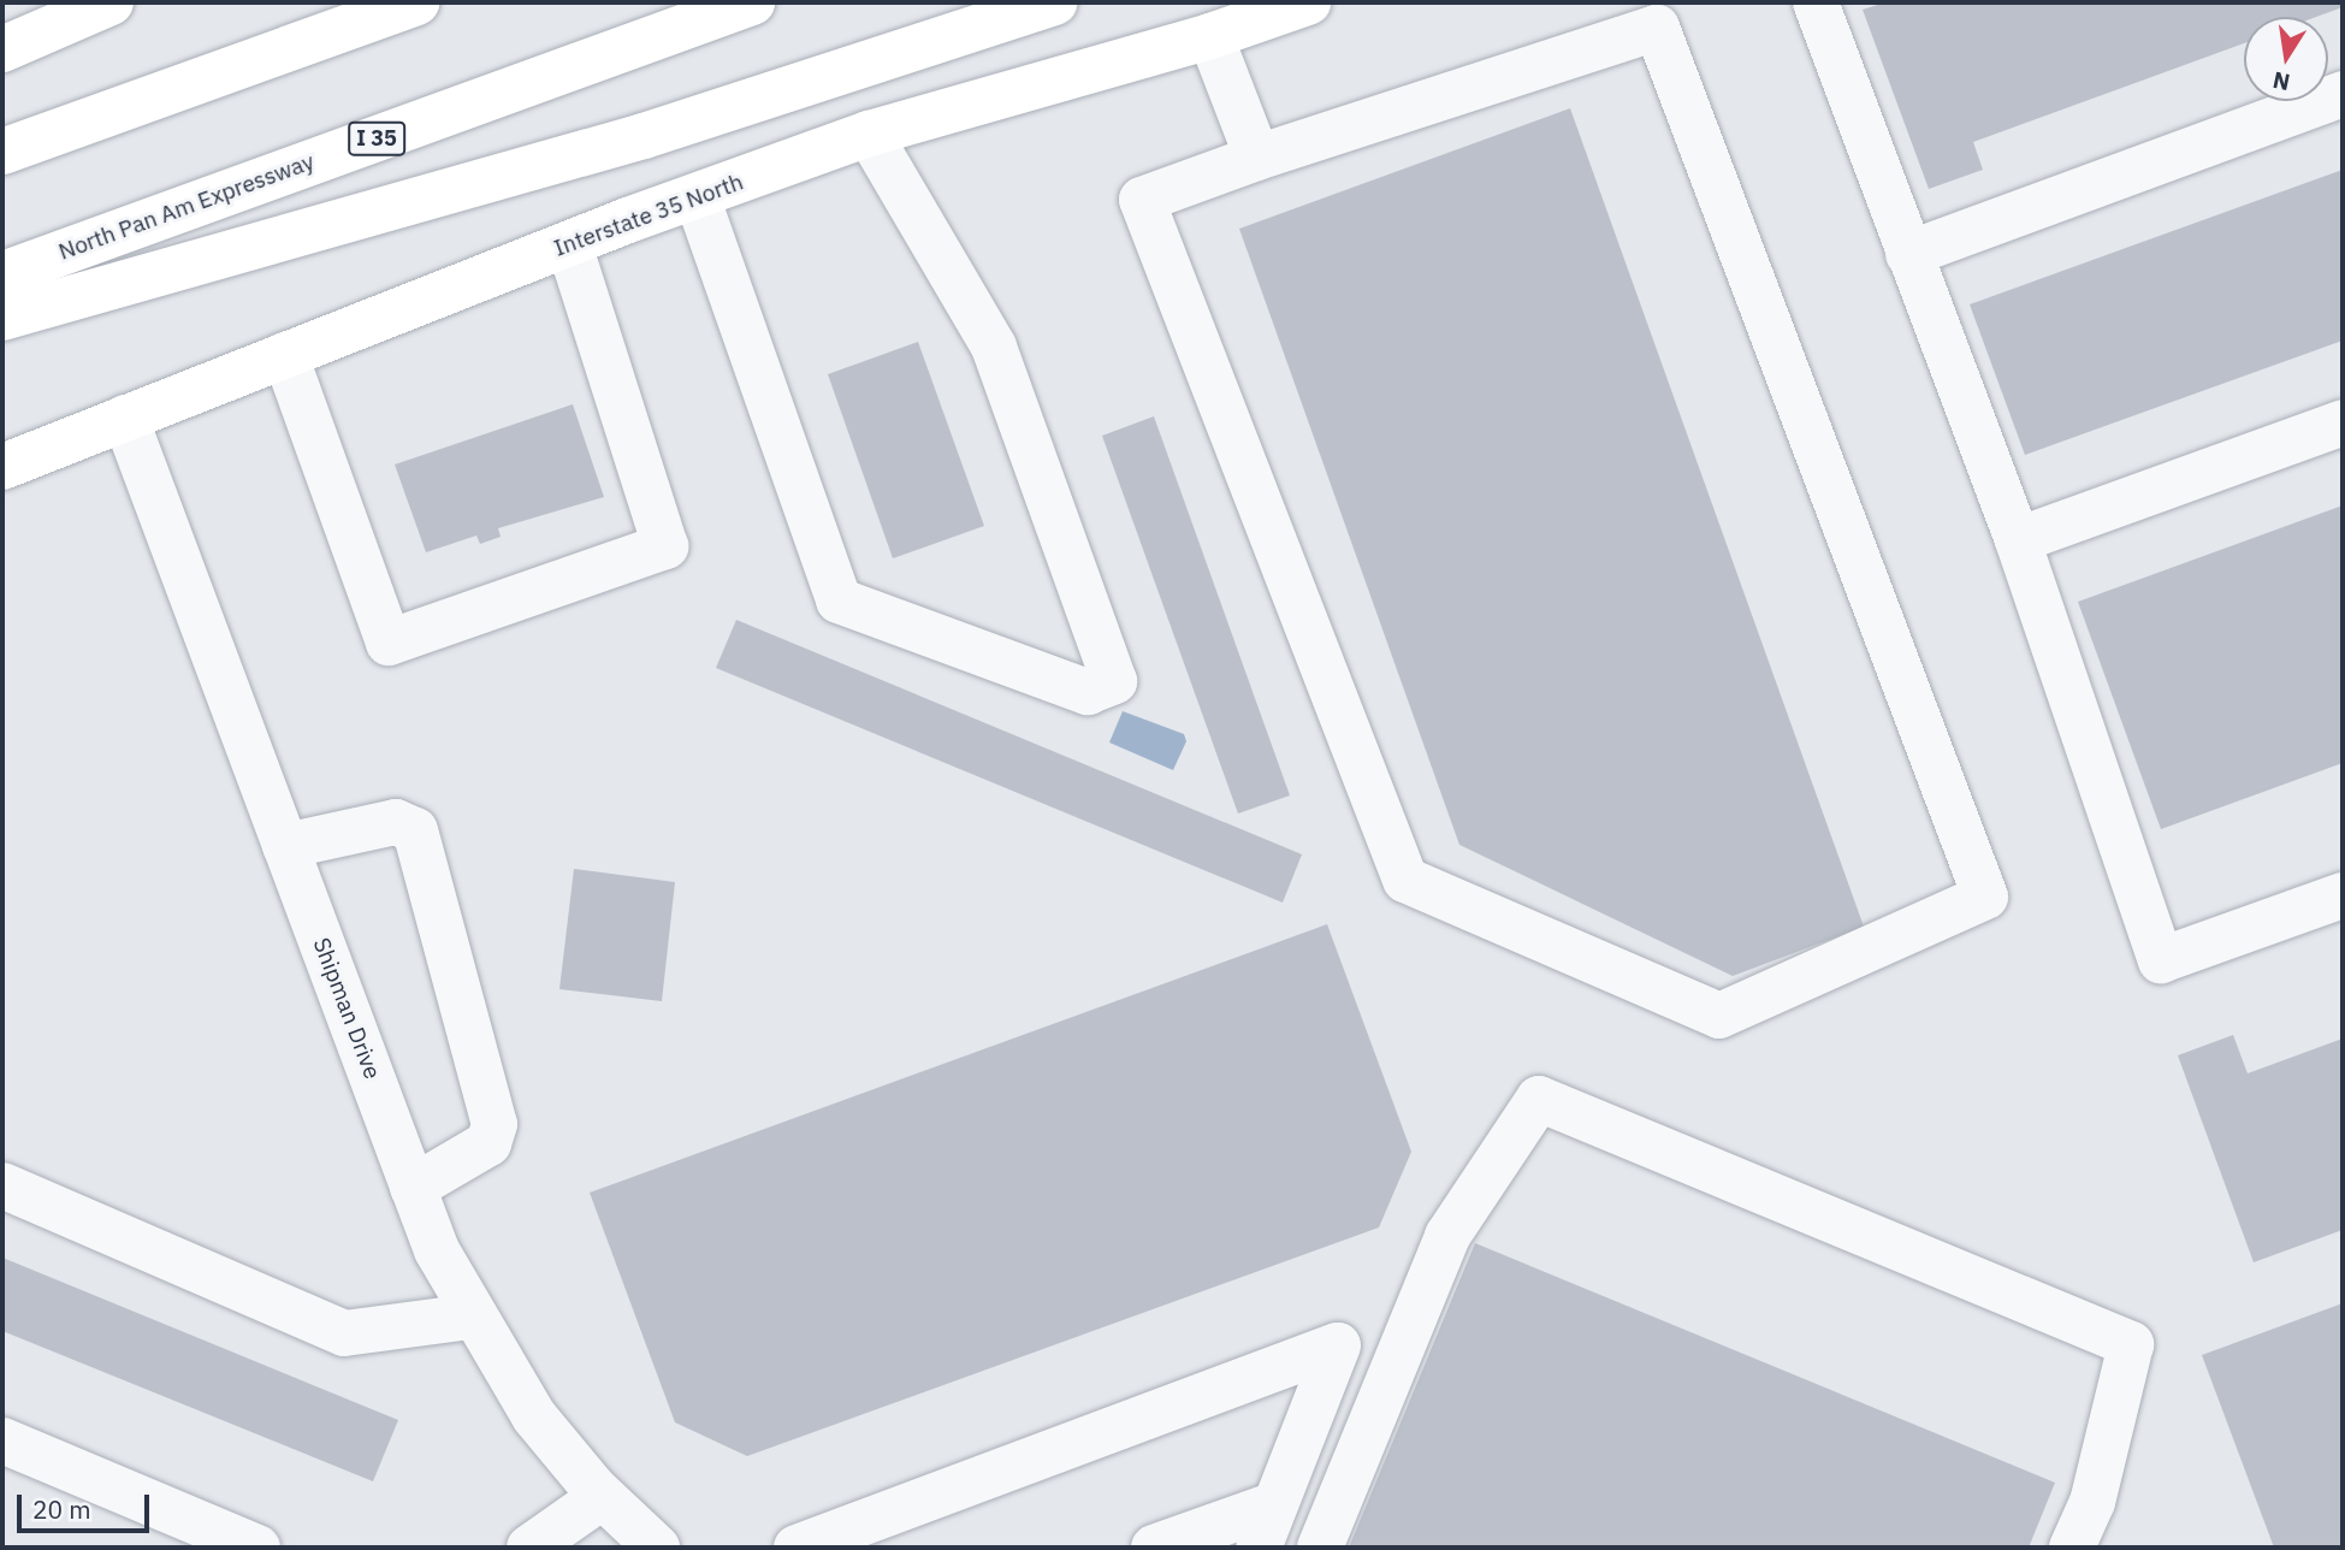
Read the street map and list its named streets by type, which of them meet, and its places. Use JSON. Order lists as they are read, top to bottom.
{
  "streets": {
    "main road": ["I 35", "North Pan Am Expressway", "Interstate 35 North"],
    "street": ["Shipman Drive"]
  },
  "crossings": [
    ["Interstate 35 North", "Shipman Drive"]
  ],
  "scale_bar": "20 m",
  "north": "bottom"
}
